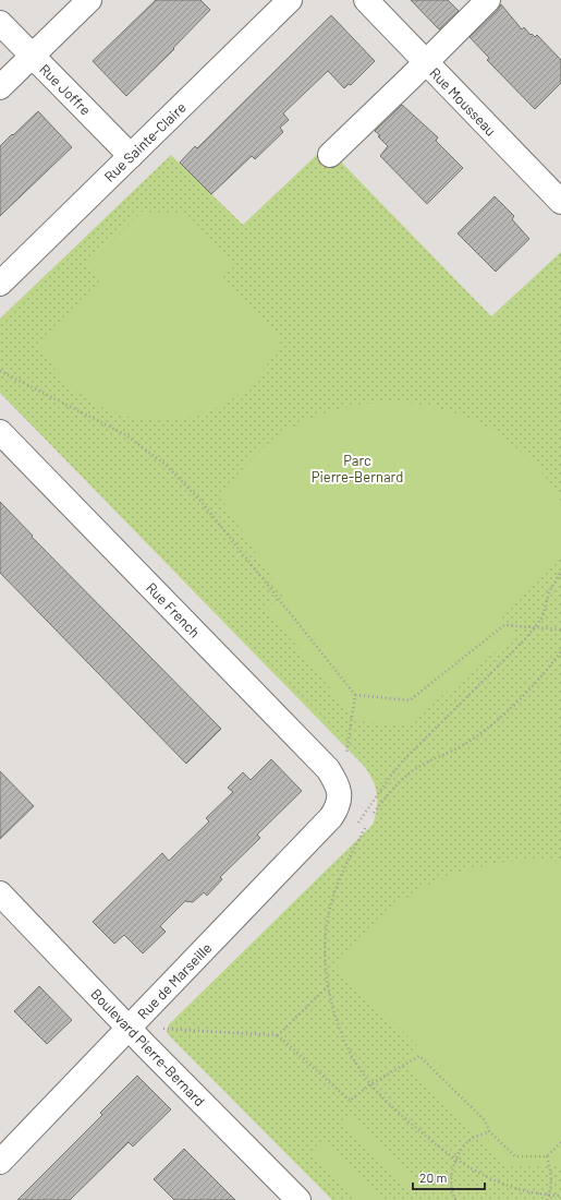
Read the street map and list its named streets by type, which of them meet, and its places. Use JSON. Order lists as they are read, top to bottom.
{
  "streets": {
    "street": [
      "Rue Joffre",
      "Rue Mousseau",
      "Rue Sainte-Claire",
      "Rue French",
      "Rue de Marseille",
      "Boulevard Pierre-Bernard"
    ]
  },
  "crossings": [
    ["Rue Joffre", "Rue Sainte-Claire"],
    ["Rue French", "Rue de Marseille"],
    ["Rue de Marseille", "Boulevard Pierre-Bernard"]
  ],
  "parks": ["Parc Pierre-Bernard"],
  "scale_bar": "20 m"
}
